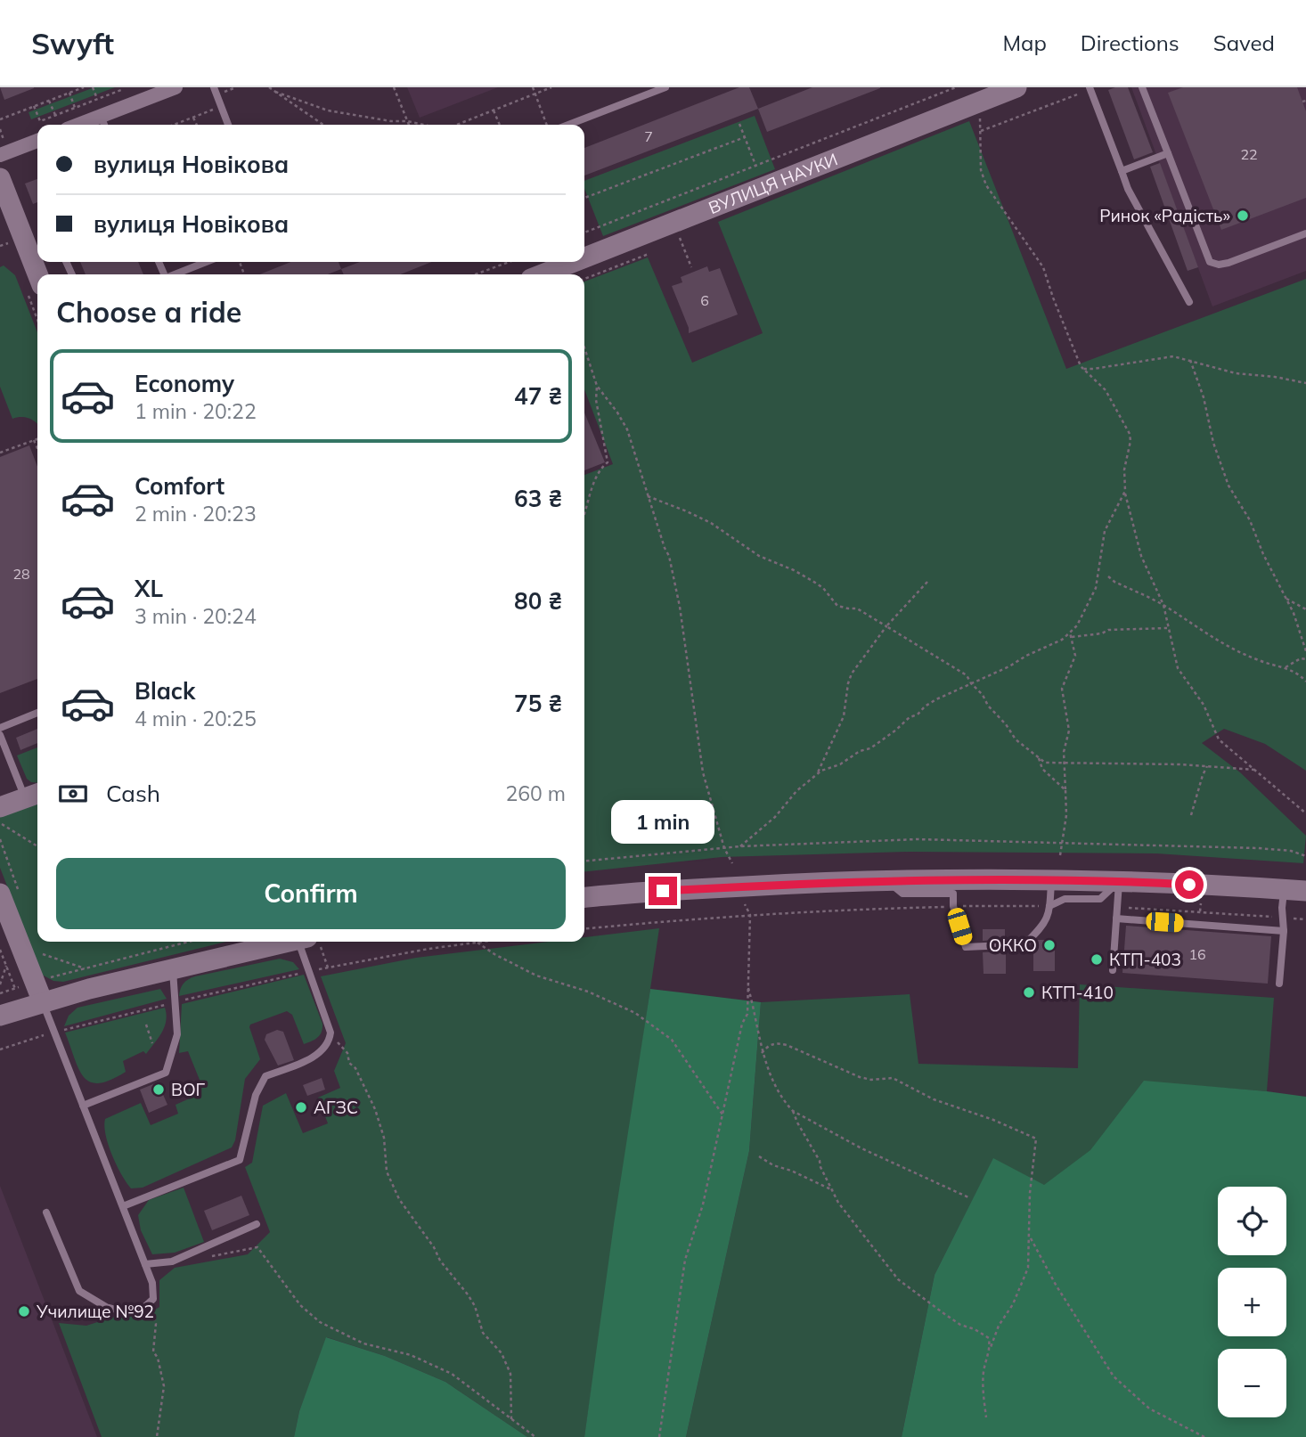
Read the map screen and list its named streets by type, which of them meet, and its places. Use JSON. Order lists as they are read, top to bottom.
{
  "streets": {
    "main road": ["ВУЛИЦЯ НАУКИ"]
  },
  "places": [
    "Ринок «Радість»",
    "ОККО",
    "КТП-403",
    "КТП-410",
    "ВОГ",
    "АГЗС",
    "Училище №92"
  ],
  "house_numbers": [
    "7",
    "22",
    "6",
    "28",
    "16"
  ],
  "page": {
    "header": "Swyft",
    "nav": ["Map", "Directions", "Saved"],
    "banner": ["вулиця Новікова", "вулиця Новікова"],
    "heading": "Choose a ride",
    "list": [
      {
        "name": "Economy",
        "note": "1 min · 20:22",
        "value": "47 ₴"
      },
      {
        "name": "Comfort",
        "note": "2 min · 20:23",
        "value": "63 ₴"
      },
      {
        "name": "XL",
        "note": "3 min · 20:24",
        "value": "80 ₴"
      },
      {
        "name": "Black",
        "note": "4 min · 20:25",
        "value": "75 ₴"
      }
    ],
    "pay": ["Cash", "260 m"],
    "bubble": "1 min",
    "buttons": "Confirm",
    "map_buttons": ["+", "−"]
  }
}
